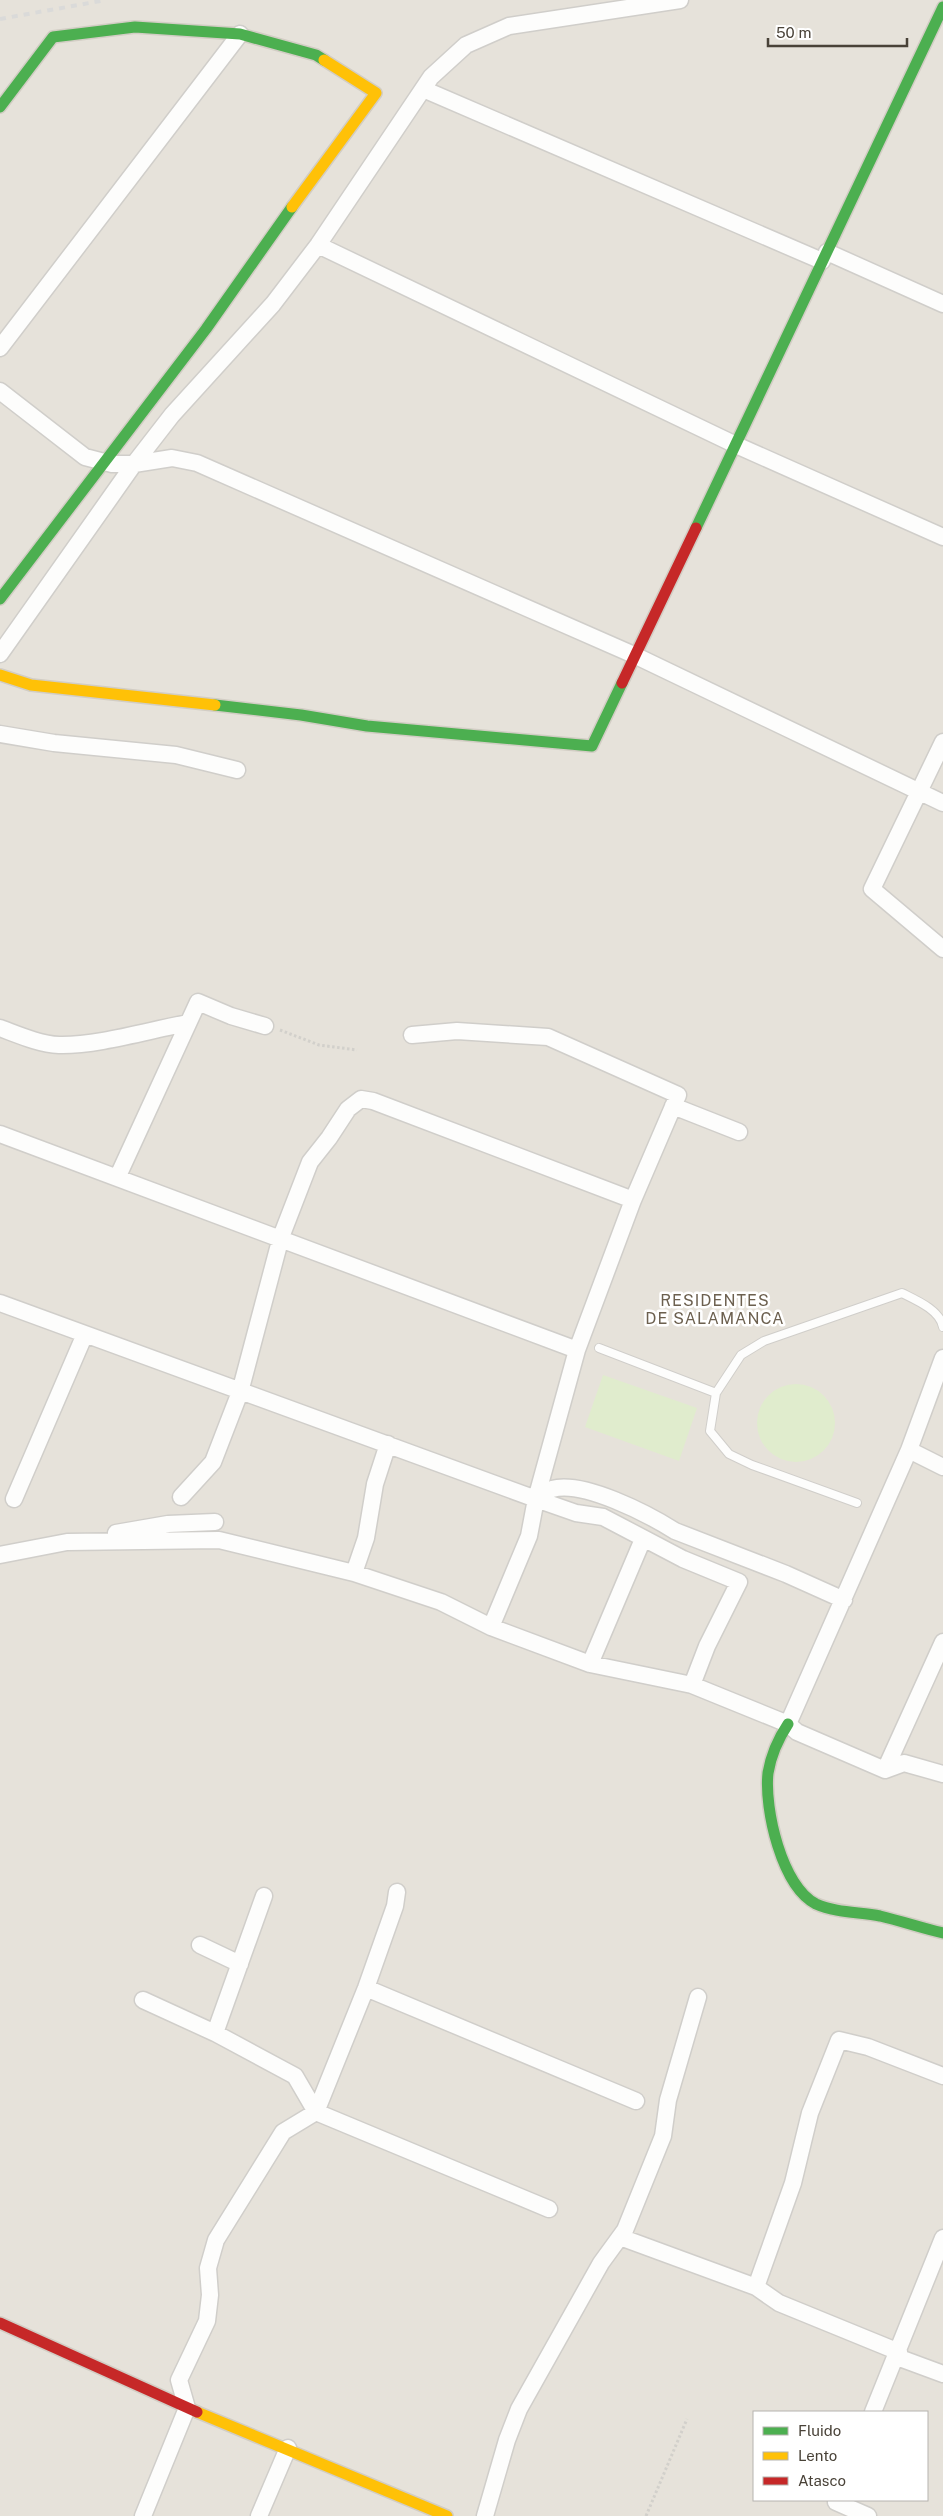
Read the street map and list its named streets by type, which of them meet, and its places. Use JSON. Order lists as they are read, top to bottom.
{
  "districts": ["RESIDENTES DE SALAMANCA"],
  "legend": ["Fluido", "Lento", "Atasco"],
  "scale_bar": "50 m"
}
